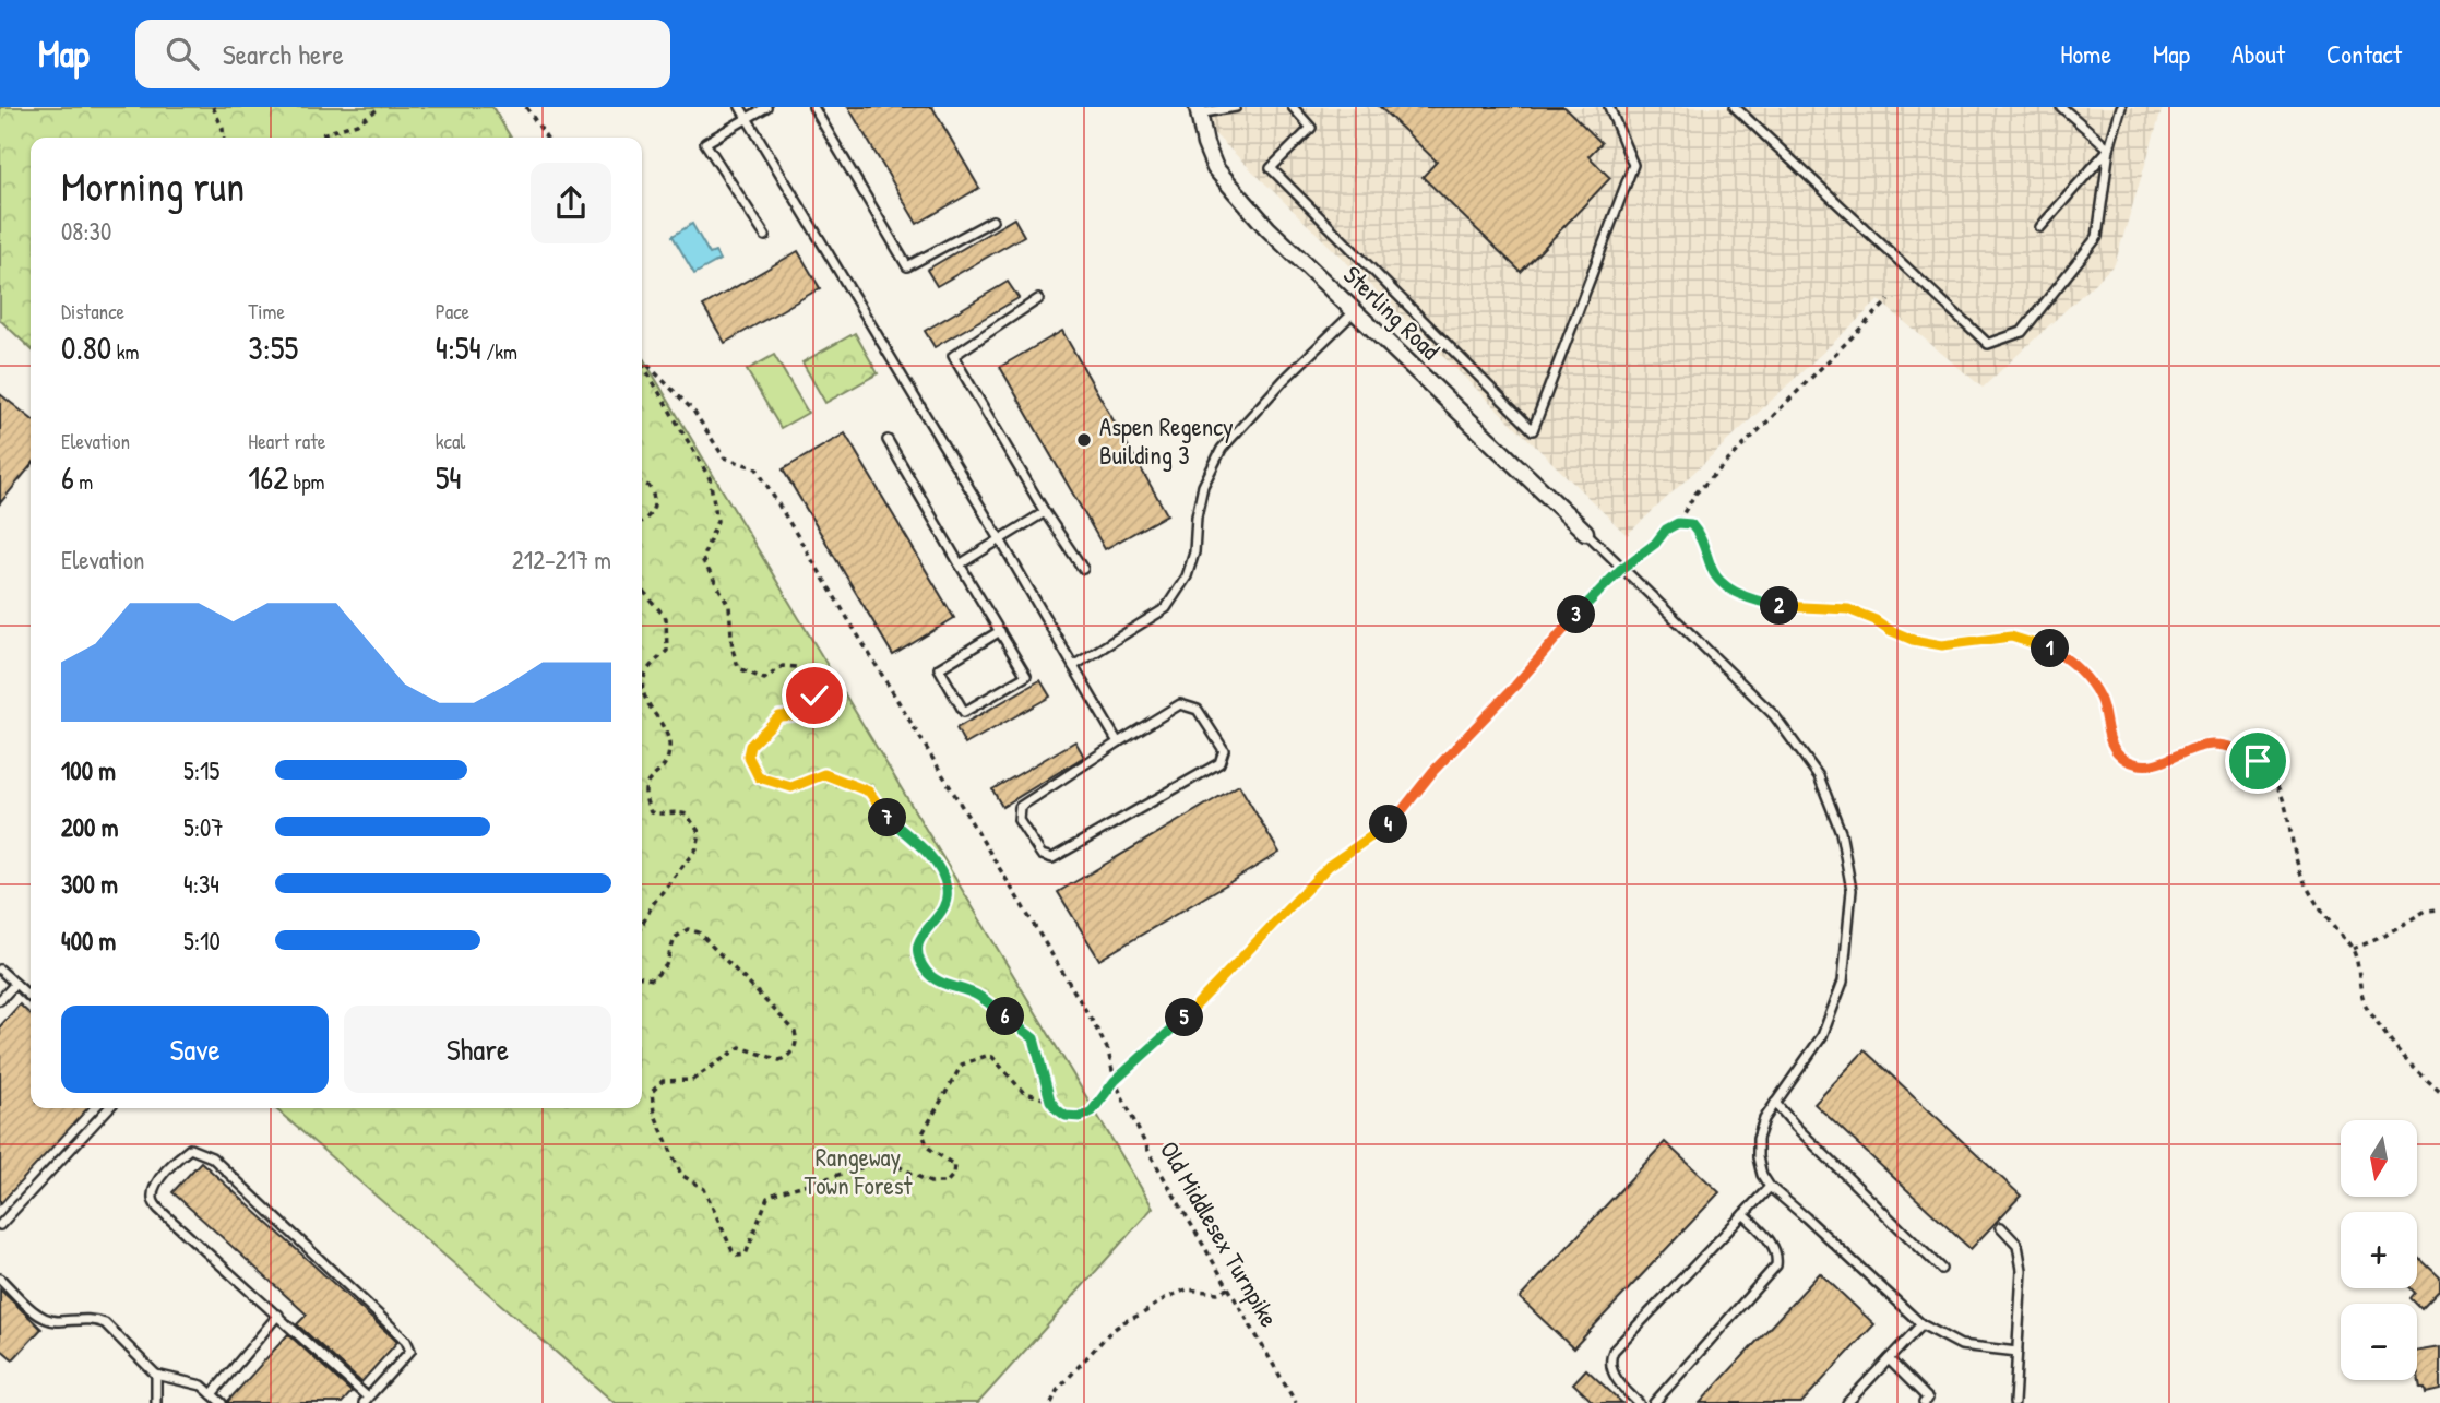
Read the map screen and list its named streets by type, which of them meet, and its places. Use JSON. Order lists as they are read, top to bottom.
{
  "streets": {
    "street": ["Sterling Road"],
    "path": ["Old Middlesex Turnpike"]
  },
  "parks": ["Rangeway Town Forest"],
  "places": ["Aspen Regency Building 3"],
  "north": "bottom",
  "page": {
    "header": "Map",
    "search": "Search here",
    "nav": [
      "Home",
      "Map",
      "About",
      "Contact"
    ],
    "heading": ["Morning run", "08:30"],
    "stats": [
      ["Distance", "0.80 km"],
      ["Time", "3:55"],
      ["Pace", "4:54 /km"],
      ["Elevation", "6 m"],
      ["Heart rate", "162 bpm"],
      ["kcal", "54"]
    ],
    "chart": ["Elevation", "212–217 m"],
    "pins": [
      "2",
      "3",
      "1",
      "7",
      "4",
      "6",
      "5"
    ],
    "list": [
      {
        "name": "100 m",
        "note": "5:15"
      },
      {
        "name": "200 m",
        "note": "5:07"
      },
      {
        "name": "300 m",
        "note": "4:34"
      },
      {
        "name": "400 m",
        "note": "5:10"
      }
    ],
    "buttons": ["Save", "Share"],
    "map_buttons": ["+", "−"]
  }
}
